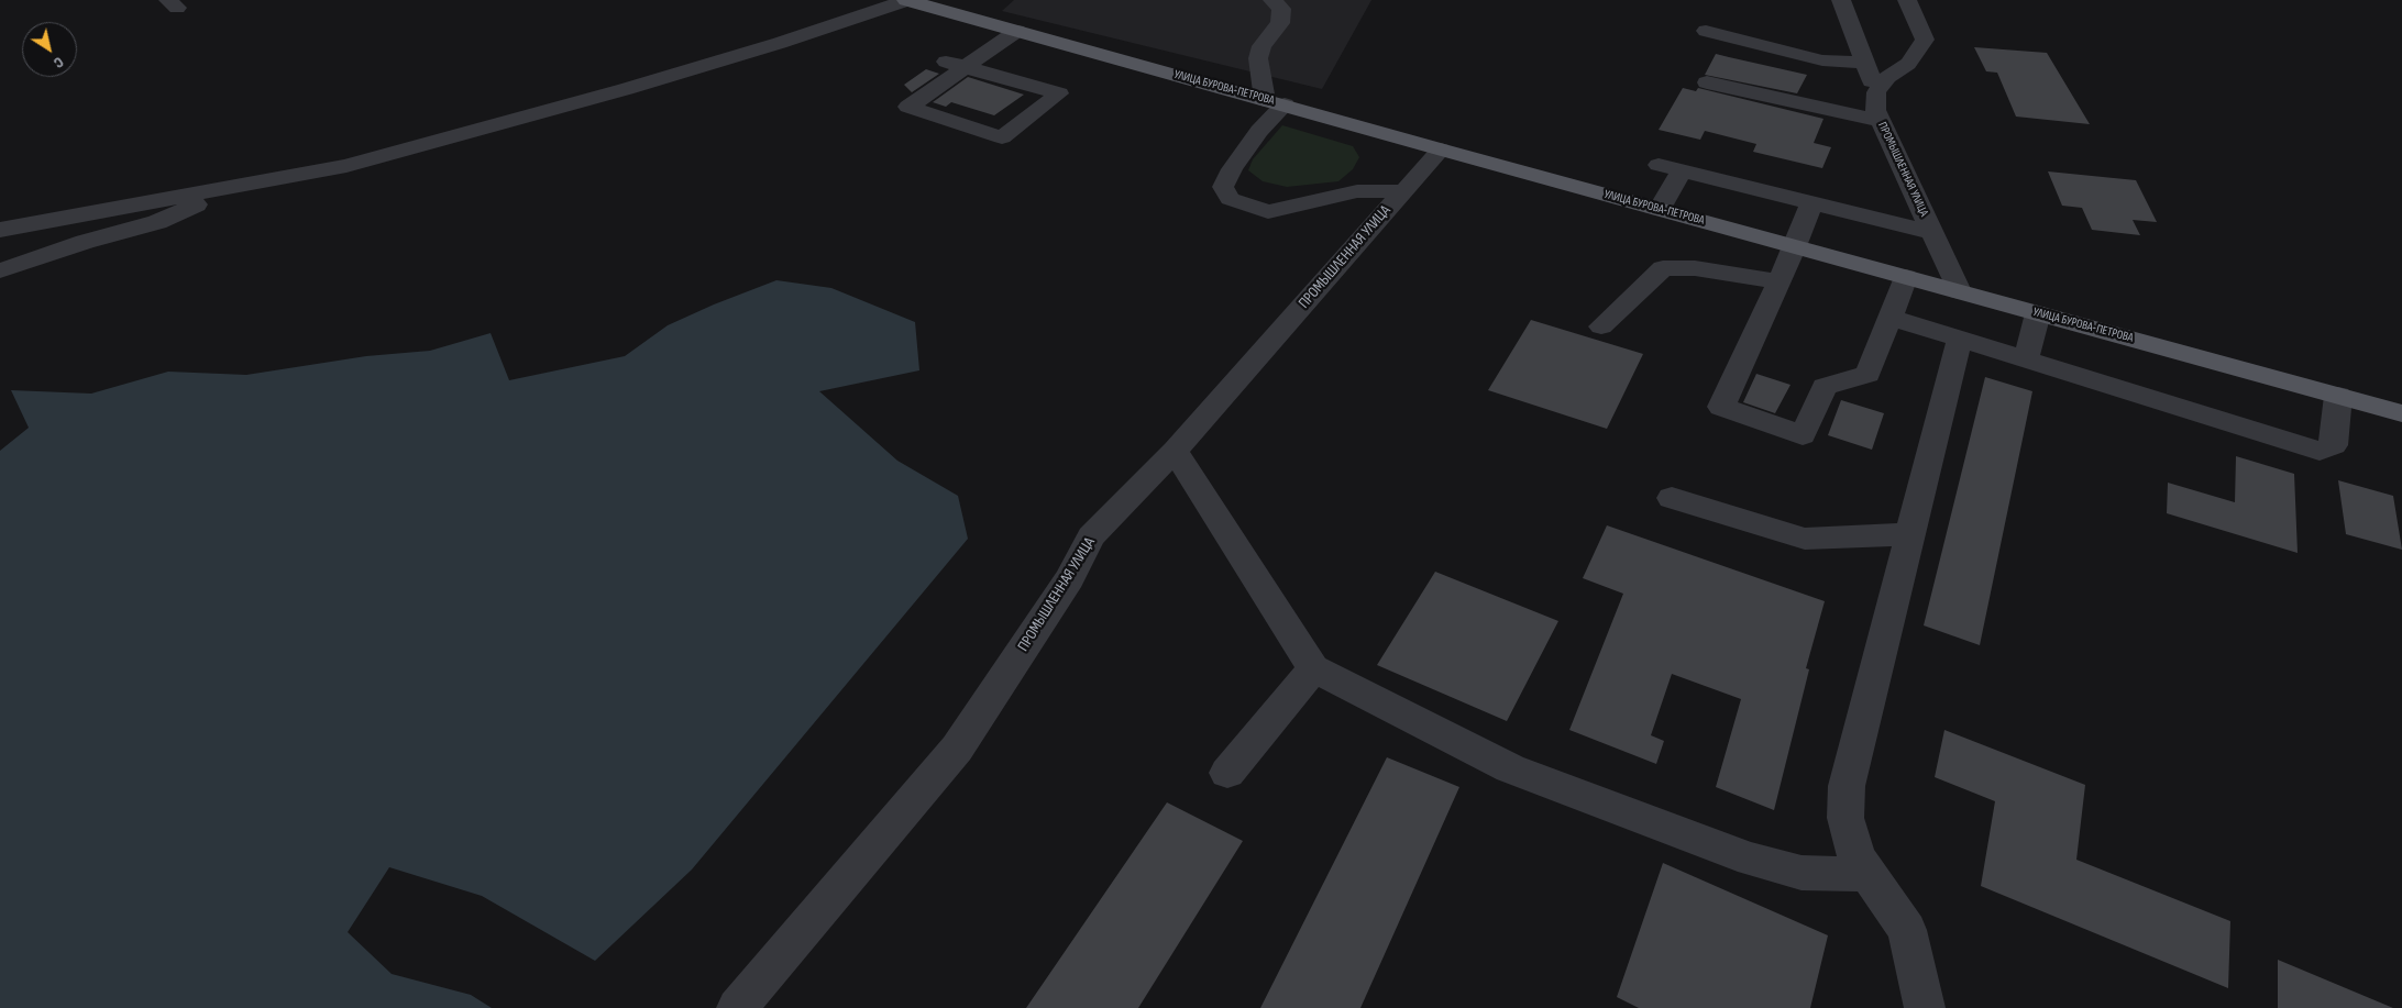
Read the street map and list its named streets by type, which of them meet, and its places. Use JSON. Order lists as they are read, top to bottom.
{
  "streets": {
    "main road": ["УЛИЦА БУРОВА-ПЕТРОВА"],
    "street": ["ПРОМЫШЛЕННАЯ УЛИЦА"]
  },
  "crossings": [
    ["УЛИЦА БУРОВА-ПЕТРОВА", "ПРОМЫШЛЕННАЯ УЛИЦА"]
  ],
  "north": "bottom right"
}
